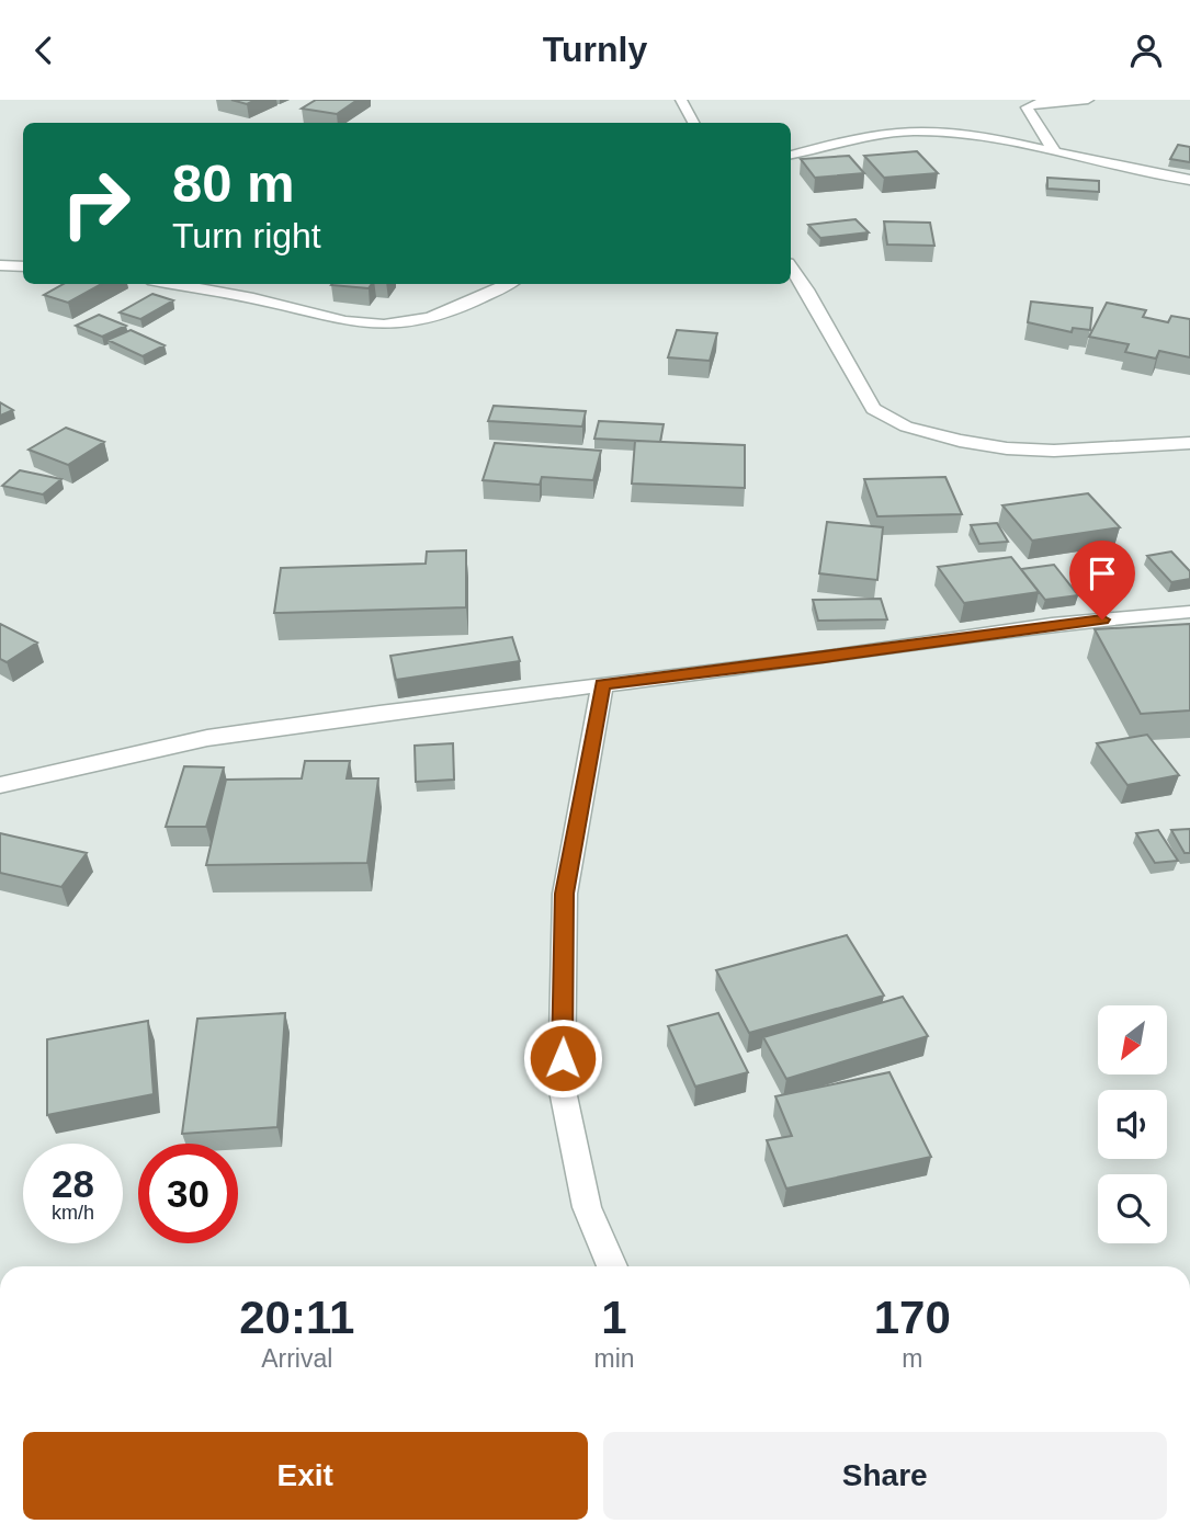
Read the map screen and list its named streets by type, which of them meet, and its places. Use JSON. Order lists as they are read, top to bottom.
{
  "north": "bottom left",
  "page": {
    "header": "Turnly",
    "turn": ["80 m", "Turn right"],
    "speed": "28 km/h",
    "limit": "30",
    "eta": [
      "20:11",
      "Arrival",
      "1",
      "min",
      "170",
      "m"
    ],
    "buttons": ["Exit", "Share"]
  }
}
